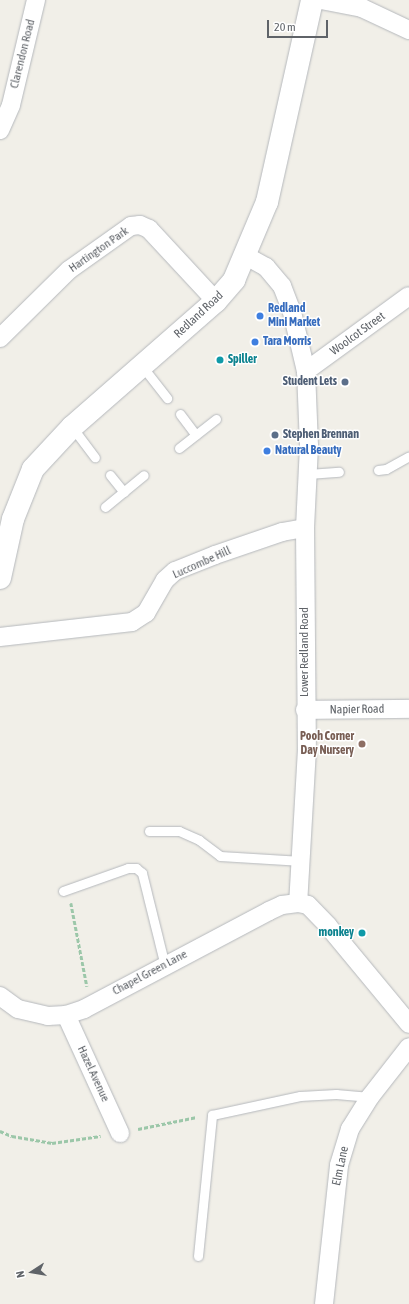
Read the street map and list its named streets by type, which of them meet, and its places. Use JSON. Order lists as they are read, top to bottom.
{
  "streets": {
    "street": [
      "Clarendon Road",
      "Hartington Park",
      "Redland Road",
      "Woolcot Street",
      "Luccombe Hill",
      "Lower Redland Road",
      "Napier Road",
      "Chapel Green Lane",
      "Hazel Avenue",
      "Elm Lane"
    ]
  },
  "crossings": [
    ["Hartington Park", "Redland Road"],
    ["Redland Road", "Lower Redland Road"],
    ["Woolcot Street", "Lower Redland Road"],
    ["Luccombe Hill", "Lower Redland Road"],
    ["Lower Redland Road", "Napier Road"],
    ["Lower Redland Road", "Chapel Green Lane"],
    ["Chapel Green Lane", "Hazel Avenue"]
  ],
  "places": [
    "Redland Mini Market",
    "Tara Morris",
    "Spiller",
    "Student Lets",
    "Stephen Brennan",
    "Natural Beauty",
    "Pooh Corner Day Nursery",
    "monkey"
  ],
  "scale_bar": "20 m",
  "north": "left"
}
